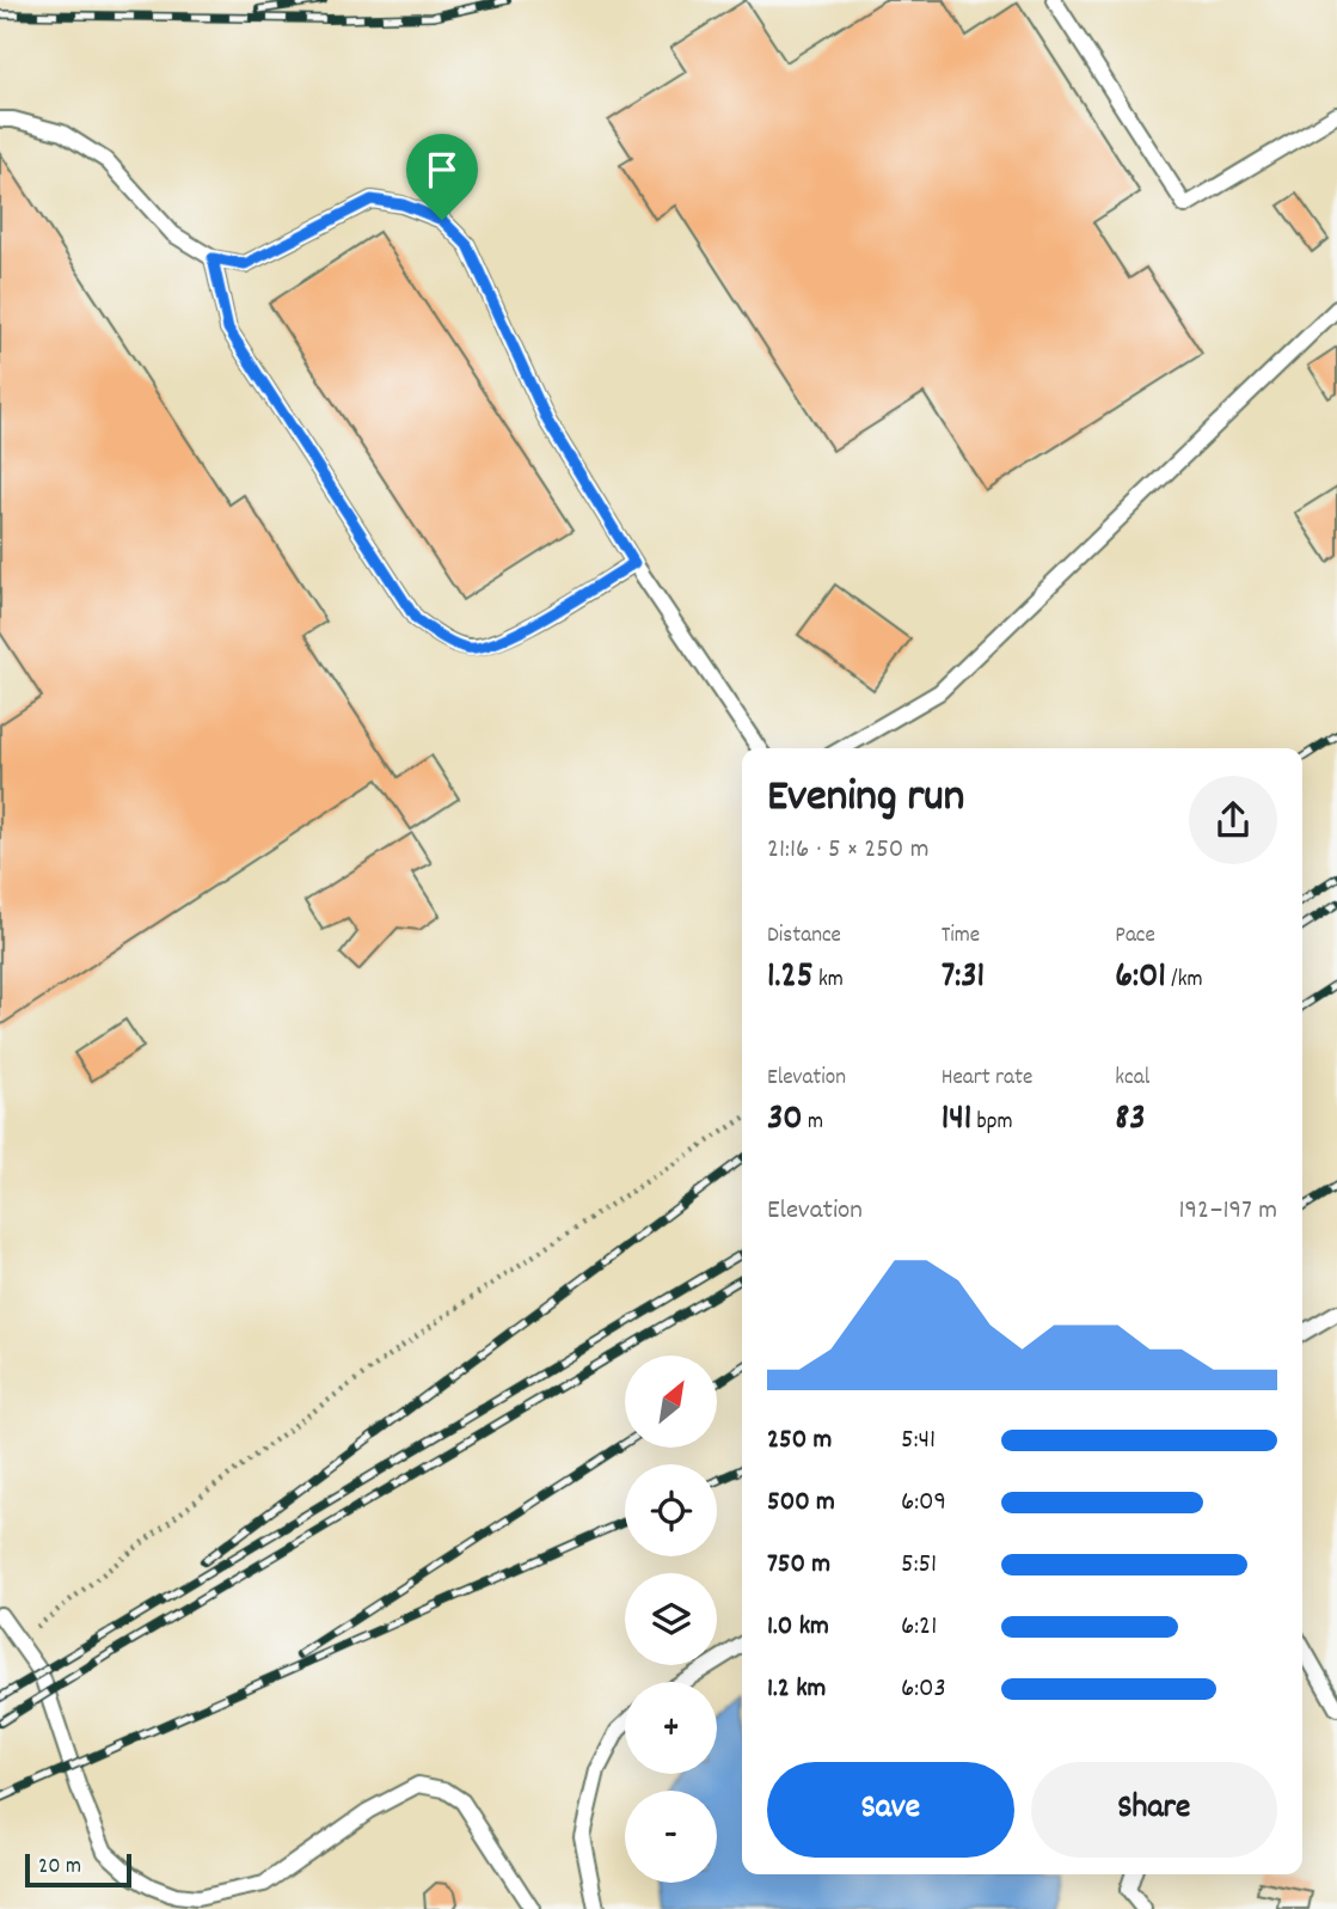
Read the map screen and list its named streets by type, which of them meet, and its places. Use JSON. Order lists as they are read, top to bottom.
{
  "scale_bar": "20 m",
  "north": "top right",
  "page": {
    "heading": ["Evening run", "21:16 · 5 × 250 m"],
    "stats": [
      ["Distance", "1.25 km"],
      ["Time", "7:31"],
      ["Pace", "6:01 /km"],
      ["Elevation", "30 m"],
      ["Heart rate", "141 bpm"],
      ["kcal", "83"]
    ],
    "chart": ["Elevation", "192–197 m"],
    "map_buttons": ["+", "−"],
    "list": [
      {
        "name": "250 m",
        "note": "5:41"
      },
      {
        "name": "500 m",
        "note": "6:09"
      },
      {
        "name": "750 m",
        "note": "5:51"
      },
      {
        "name": "1.0 km",
        "note": "6:21"
      },
      {
        "name": "1.2 km",
        "note": "6:03"
      }
    ],
    "buttons": ["Save", "Share"],
    "scale": "20 m"
  }
}
